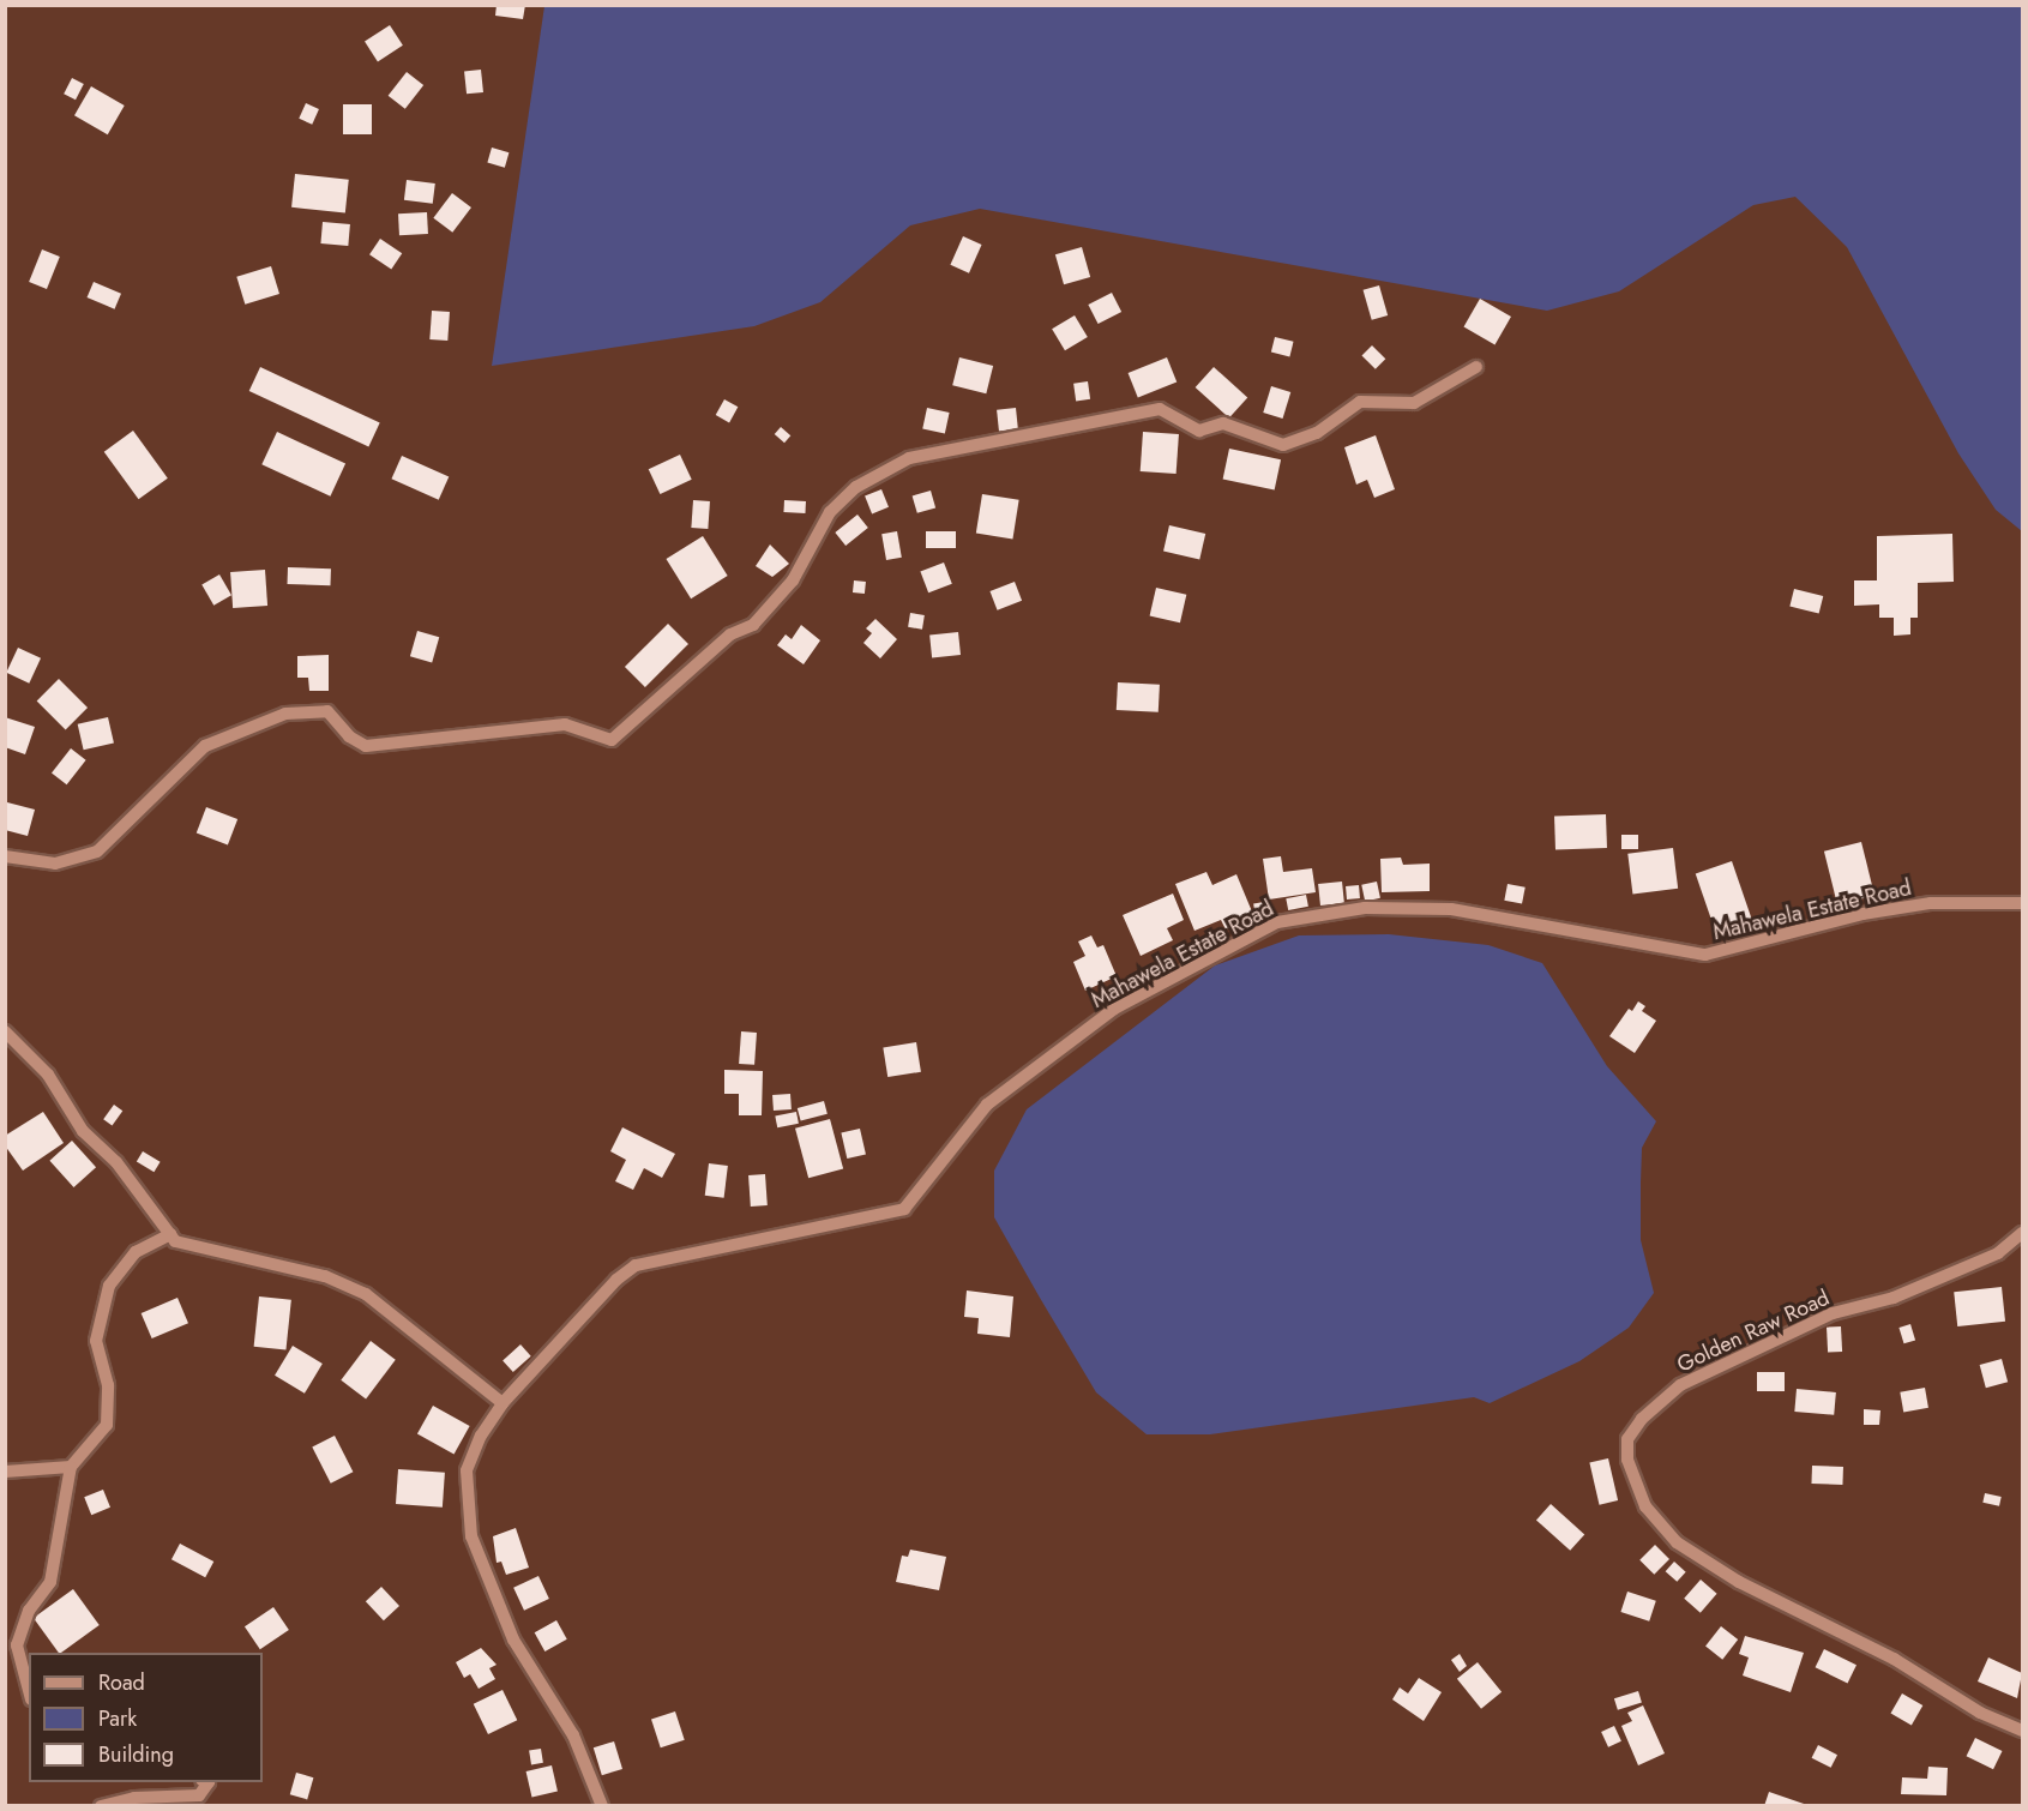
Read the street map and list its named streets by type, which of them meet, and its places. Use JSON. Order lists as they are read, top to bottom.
{
  "streets": {
    "street": ["Mahawela Estate Road", "Golden Raw Road"]
  },
  "legend": ["Road", "Park", "Building"]
}
